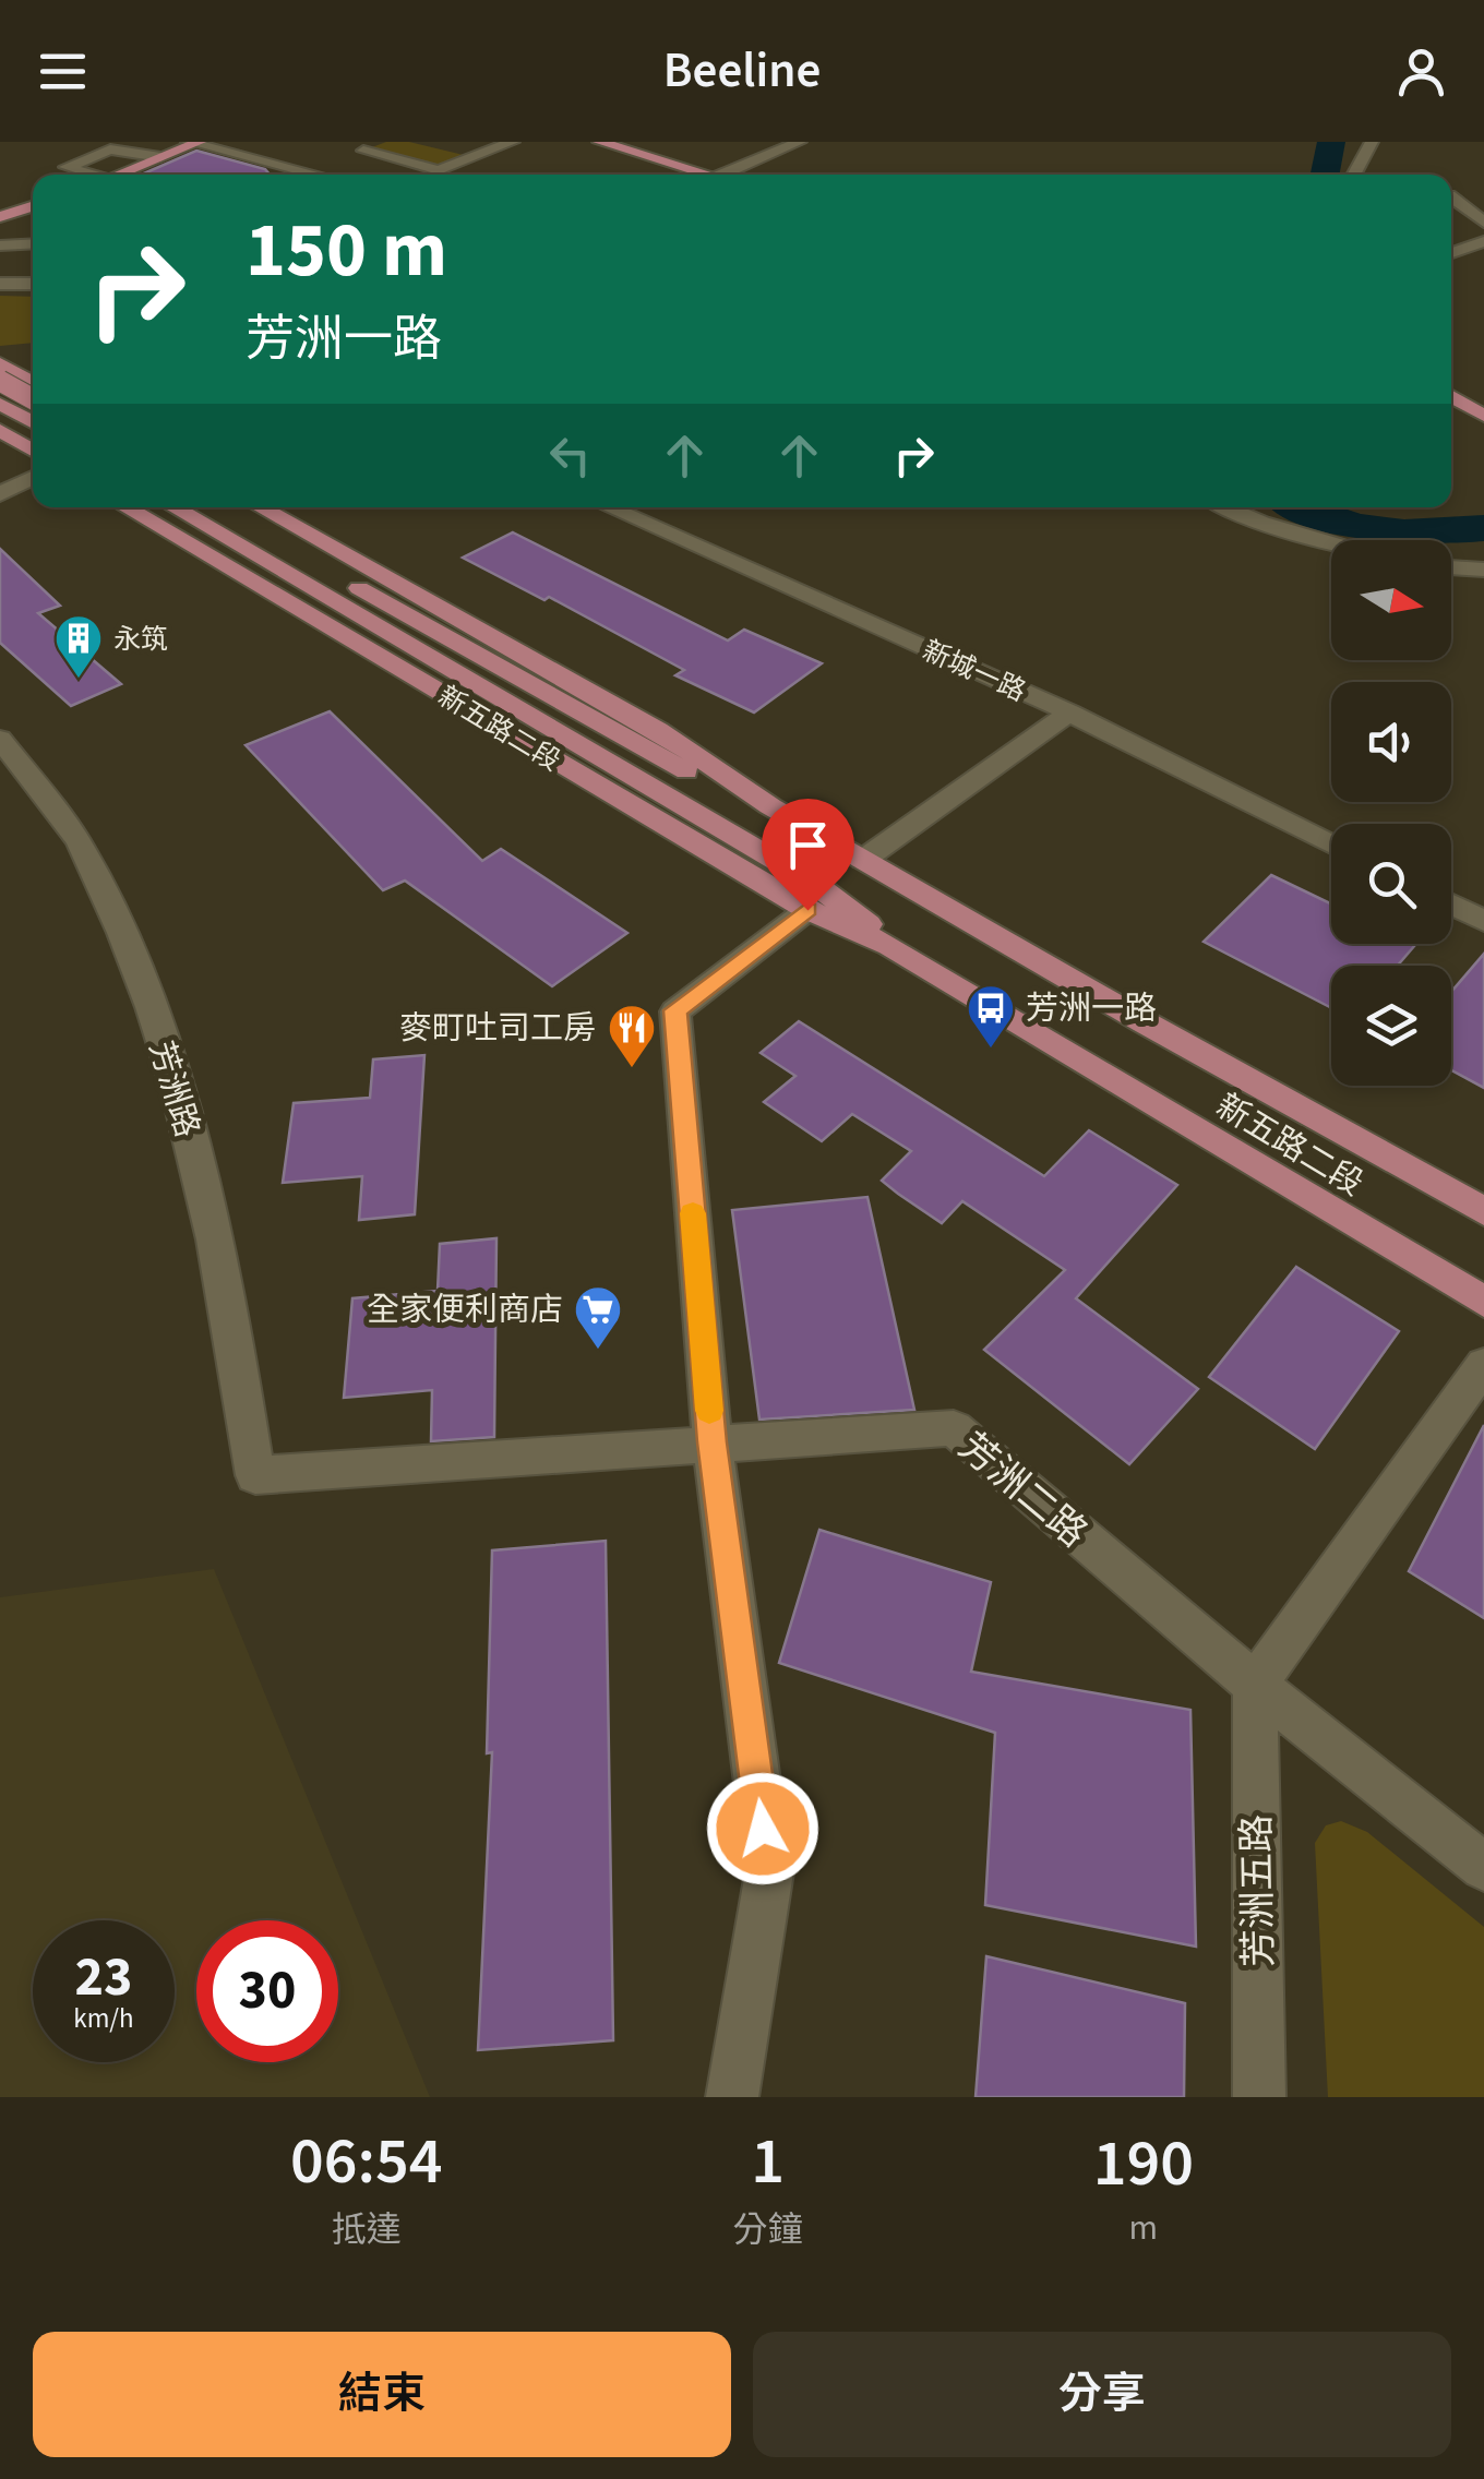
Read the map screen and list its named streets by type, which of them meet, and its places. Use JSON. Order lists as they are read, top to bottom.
{
  "streets": {
    "main road": ["新五路二段"],
    "street": [
      "新城一路",
      "芳洲路",
      "芳洲二路",
      "芳洲五路"
    ]
  },
  "crossings": [
    ["芳洲路", "芳洲二路"],
    ["芳洲二路", "芳洲五路"]
  ],
  "places": {
    "building": ["永筑"],
    "bus stop": ["芳洲一路"],
    "restaurant": ["麥町吐司工房"],
    "supermarket": ["全家便利商店"]
  },
  "north": "right",
  "page": {
    "header": "Beeline",
    "turn": ["150 m", "芳洲一路"],
    "speed": "23 km/h",
    "limit": "30",
    "eta": [
      "06:54",
      "抵達",
      "1",
      "分鐘",
      "190",
      "m"
    ],
    "buttons": ["結束", "分享"]
  }
}
